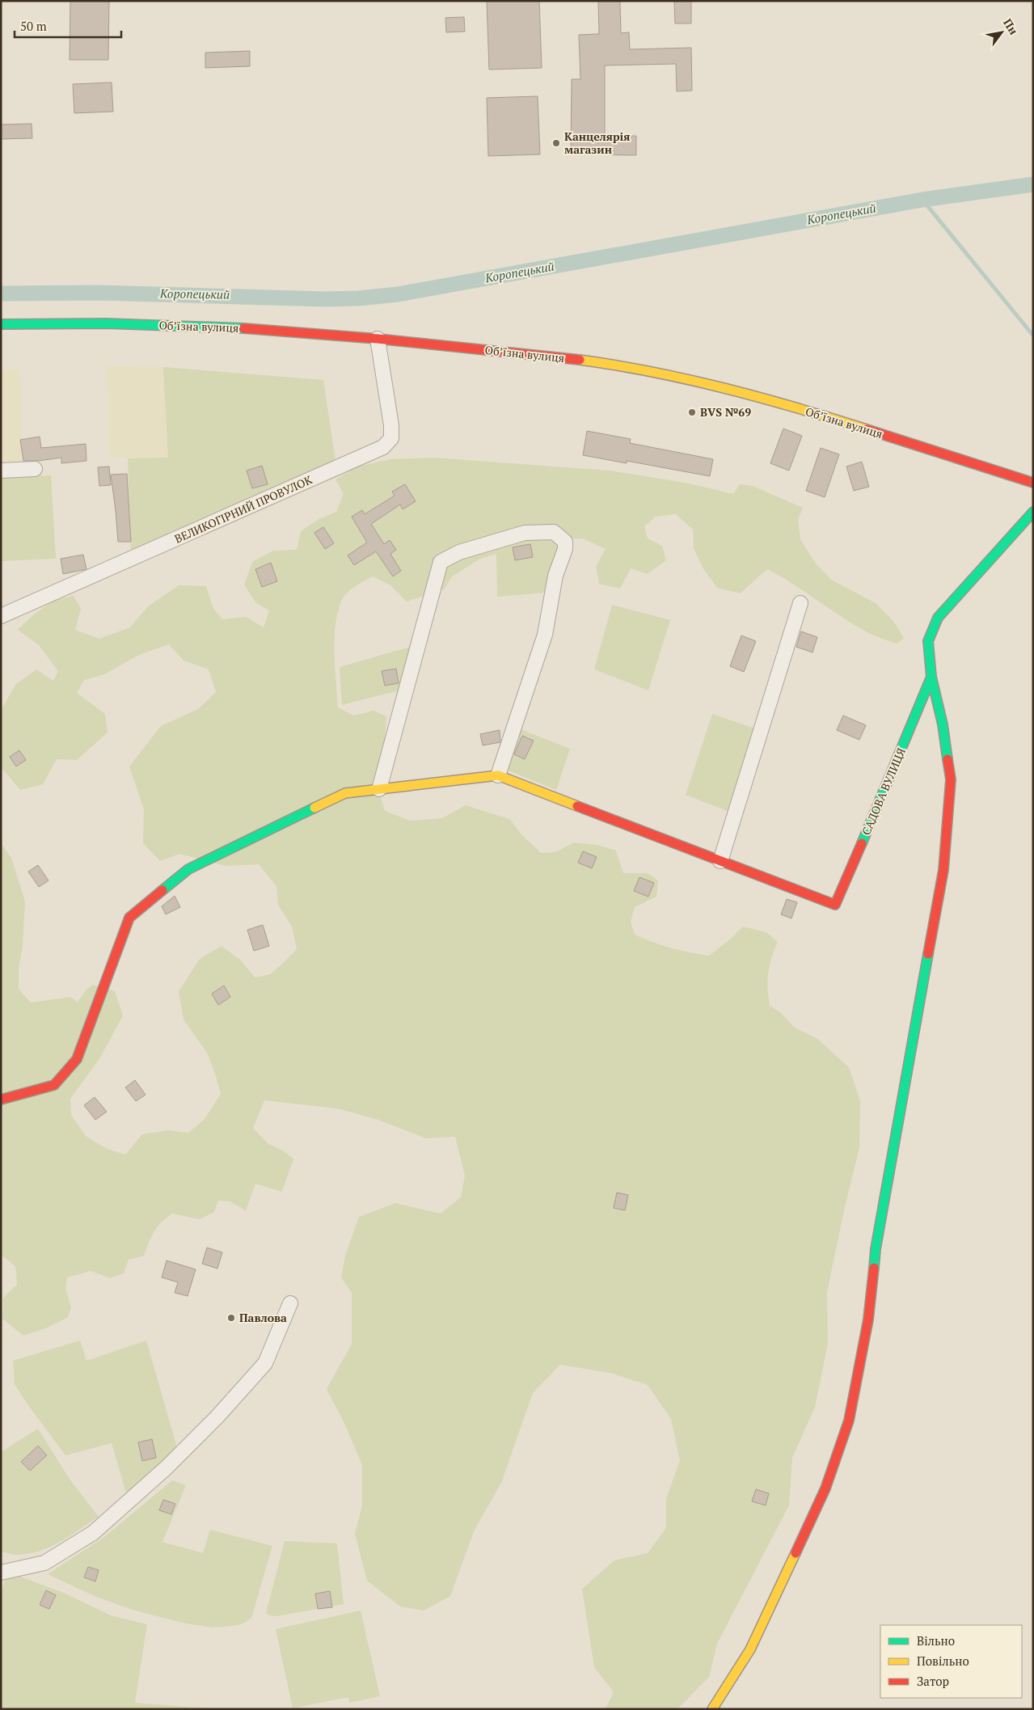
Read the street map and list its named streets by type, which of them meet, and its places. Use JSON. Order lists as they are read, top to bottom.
{
  "streets": {
    "street": ["Обʼїзна вулиця", "ВЕЛИКОГІРНИЙ ПРОВУЛОК", "САДОВА ВУЛИЦЯ"]
  },
  "crossings": [
    ["Обʼїзна вулиця", "ВЕЛИКОГІРНИЙ ПРОВУЛОК"]
  ],
  "water": ["Коропецький"],
  "places": ["Канцелярія магазин", "BVS №69", "Павлова"],
  "legend": ["Вільно", "Повільно", "Затор"],
  "scale_bar": "50 m",
  "north": "top right"
}
